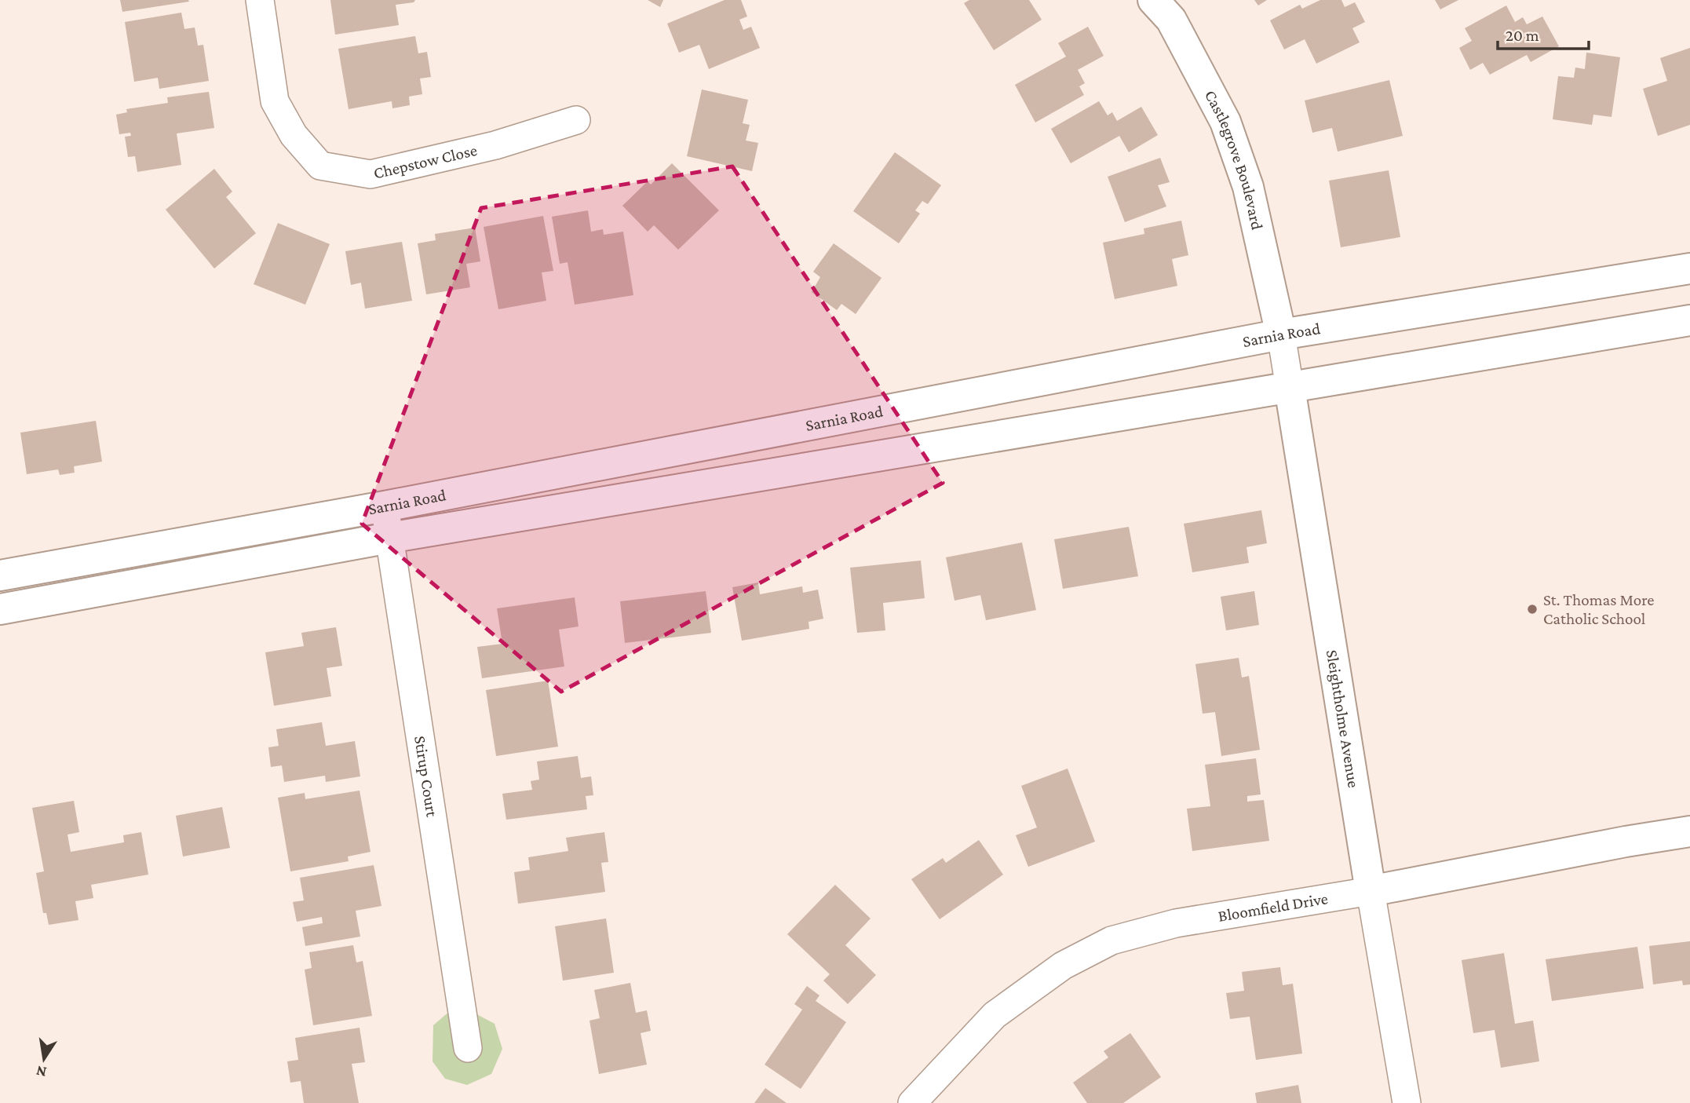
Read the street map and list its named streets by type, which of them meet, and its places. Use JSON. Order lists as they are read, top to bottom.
{
  "streets": {
    "main road": [
      "Castlegrove Boulevard",
      "Sarnia Road",
      "Sleightholme Avenue",
      "Bloomfield Drive"
    ],
    "street": ["Chepstow Close", "Stirup Court"]
  },
  "crossings": [
    ["Castlegrove Boulevard", "Sarnia Road"],
    ["Castlegrove Boulevard", "Sleightholme Avenue"],
    ["Sarnia Road", "Sleightholme Avenue"],
    ["Sarnia Road", "Stirup Court"],
    ["Sleightholme Avenue", "Bloomfield Drive"]
  ],
  "places": ["St. Thomas More Catholic School"],
  "scale_bar": "20 m",
  "north": "bottom"
}
